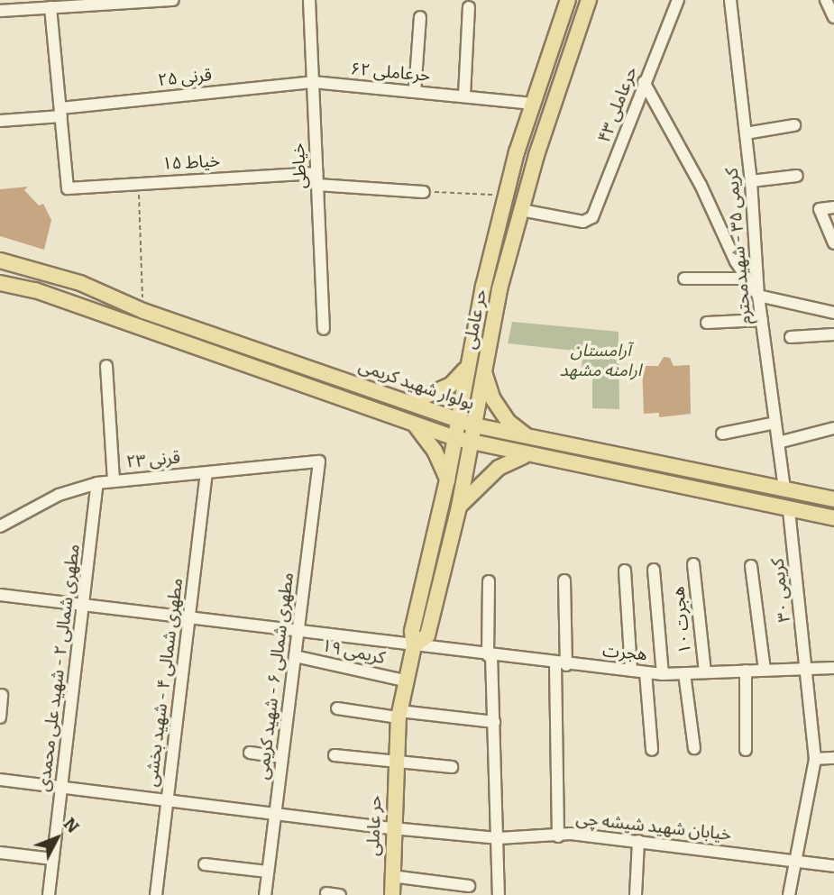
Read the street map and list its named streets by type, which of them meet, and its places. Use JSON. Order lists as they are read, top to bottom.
{
  "streets": {
    "main road": ["حر عاملی", "بولوار شهید کریمی"],
    "street": [
      "حرعاملی ۶۲",
      "قرنی ۲۵",
      "حرعاملی ۴۳",
      "خیاط ۱۵",
      "خیاطی",
      "کریمی ۳۵ - شهیدمحترم",
      "قرنی ۲۳",
      "کریمی ۳۰",
      "هجرت ۱۰",
      "کریمی ۱۹",
      "هجرت",
      "مطهری شمالی ۲ - شهید علی محمدی",
      "مطهری شمالی ۶ - شهید کریمی",
      "مطهری شمالی ۴ - شهید بخشی",
      "خیابان شهید شیشه چی"
    ]
  },
  "crossings": [
    ["حرعاملی ۶۲", "قرنی ۲۵"],
    ["حرعاملی ۶۲", "خیاطی"],
    ["حرعاملی ۶۲", "حر عاملی"],
    ["قرنی ۲۵", "خیاط ۱۵"],
    ["قرنی ۲۵", "خیاطی"],
    ["حرعاملی ۴۳", "حر عاملی"],
    ["خیاط ۱۵", "خیاطی"],
    ["کریمی ۳۵ - شهیدمحترم", "بولوار شهید کریمی"],
    ["حر عاملی", "بولوار شهید کریمی"],
    ["حر عاملی", "کریمی ۱۹"],
    ["حر عاملی", "هجرت"],
    ["حر عاملی", "خیابان شهید شیشه چی"],
    ["قرنی ۲۳", "مطهری شمالی ۲ - شهید علی محمدی"],
    ["قرنی ۲۳", "مطهری شمالی ۶ - شهید کریمی"],
    ["قرنی ۲۳", "مطهری شمالی ۴ - شهید بخشی"],
    ["کریمی ۳۰", "هجرت"],
    ["کریمی ۳۰", "خیابان شهید شیشه چی"],
    ["هجرت ۱۰", "هجرت"],
    ["کریمی ۱۹", "مطهری شمالی ۶ - شهید کریمی"],
    ["هجرت", "مطهری شمالی ۲ - شهید علی محمدی"],
    ["هجرت", "مطهری شمالی ۶ - شهید کریمی"],
    ["هجرت", "مطهری شمالی ۴ - شهید بخشی"],
    ["مطهری شمالی ۲ - شهید علی محمدی", "خیابان شهید شیشه چی"],
    ["مطهری شمالی ۶ - شهید کریمی", "خیابان شهید شیشه چی"],
    ["مطهری شمالی ۴ - شهید بخشی", "خیابان شهید شیشه چی"]
  ],
  "parks": ["آرامستان ارامنه مشهد"],
  "north": "top right"
}
